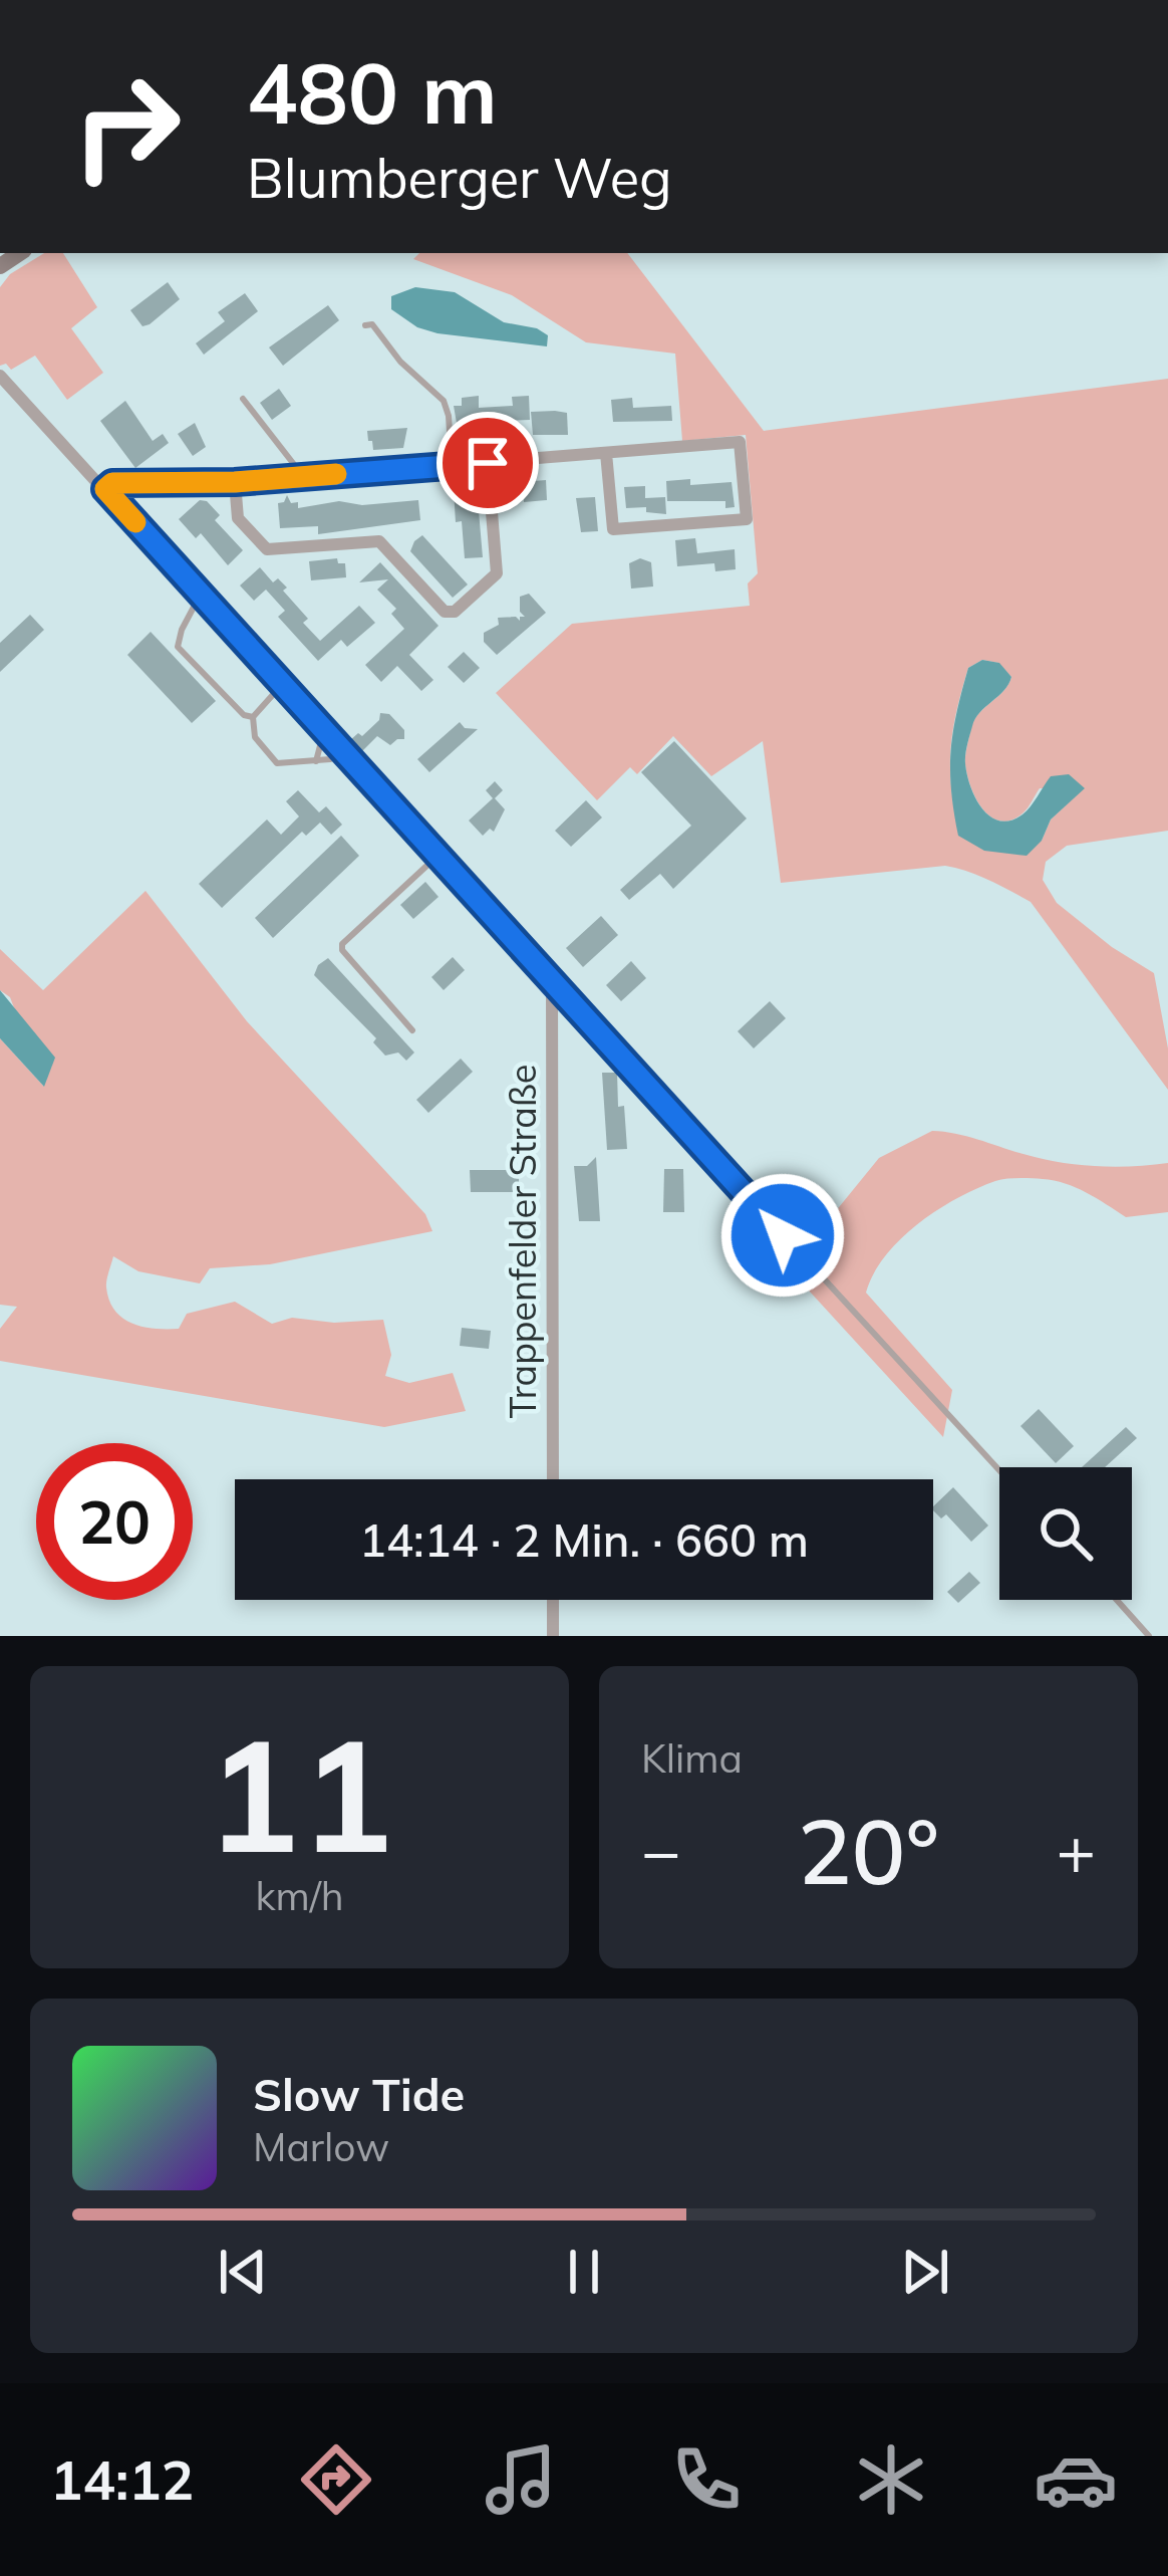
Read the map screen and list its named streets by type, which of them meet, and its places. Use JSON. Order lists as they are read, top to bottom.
{
  "streets": {
    "street": ["Trappenfelder Straße"]
  },
  "page": {
    "turn": ["480 m", "Blumberger Weg"],
    "limit": "20",
    "trip": "14:14 · 2 Min. · 660 m",
    "tile": [
      ["11", "km/h"],
      "Klima"
    ],
    "heat": ["−", "20°", "+"],
    "song": ["Slow Tide", "Marlow"],
    "tabs": "14:12"
  }
}
